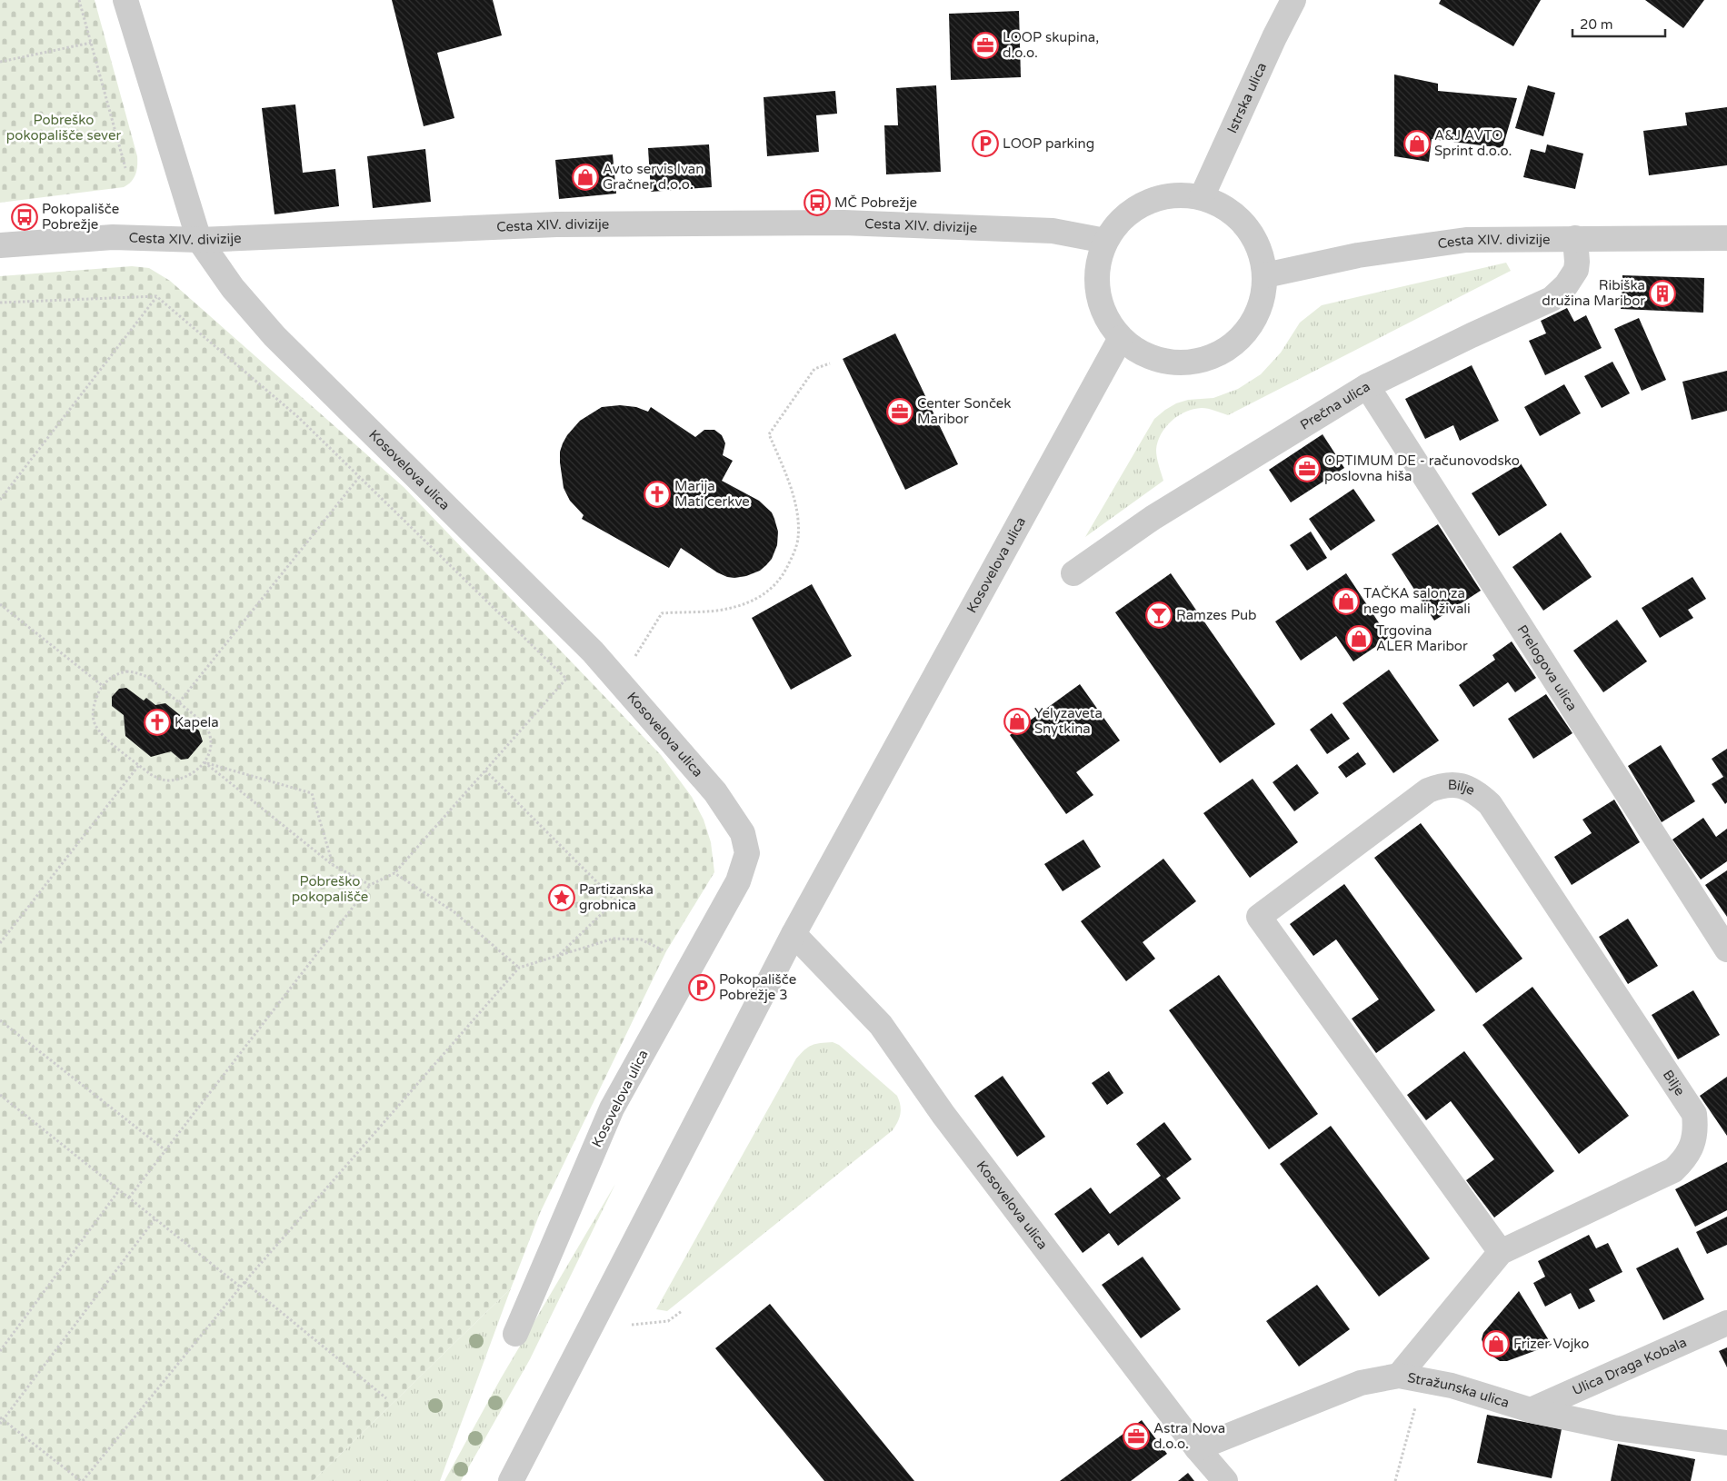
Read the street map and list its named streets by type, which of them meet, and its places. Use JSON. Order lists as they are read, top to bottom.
{
  "streets": {
    "street": [
      "Istrska ulica",
      "Cesta XIV. divizije",
      "Prečna ulica",
      "Kosovelova ulica",
      "Prelogova ulica",
      "Bilje",
      "Ulica Draga Kobala",
      "Stražunska ulica"
    ]
  },
  "crossings": [
    ["Cesta XIV. divizije", "Prečna ulica"],
    ["Cesta XIV. divizije", "Kosovelova ulica"],
    ["Prečna ulica", "Prelogova ulica"],
    ["Kosovelova ulica", "Stražunska ulica"],
    ["Bilje", "Stražunska ulica"],
    ["Ulica Draga Kobala", "Stražunska ulica"]
  ],
  "parks": ["Pobreško pokopališče sever", "Pobreško pokopališče"],
  "places": {
    "office": [
      "LOOP skupina, d.o.o.",
      "Center Sonček Maribor",
      "OPTIMUM DE - računovodsko poslovna hiša",
      "Astra Nova d.o.o."
    ],
    "parking": ["LOOP parking", "Pokopališče Pobrežje 3"],
    "shop": [
      "A&J AVTO Sprint d.o.o.",
      "Avto servis Ivan Gračner d.o.o.",
      "TAČKA salon za nego malih živali",
      "Trgovina ALER Maribor",
      "Yelyzaveta Snytkina",
      "Frizer Vojko"
    ],
    "bus stop": ["MČ Pobrežje", "Pokopališče Pobrežje"],
    "building": ["Ribiška družina Maribor"],
    "church": ["Marija Mati cerkve", "Kapela"],
    "bar": ["Ramzes Pub"],
    "place": ["Partizanska grobnica"]
  },
  "scale_bar": "20 m"
}
